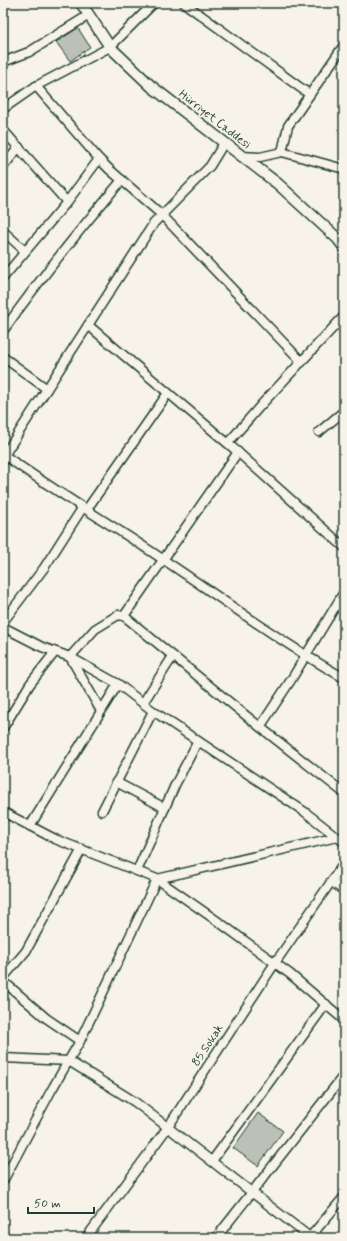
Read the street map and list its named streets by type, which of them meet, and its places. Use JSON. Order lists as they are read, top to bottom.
{
  "streets": {
    "street": ["Hürriyet Caddesi", "85 Sokak"]
  },
  "scale_bar": "50 m"
}
